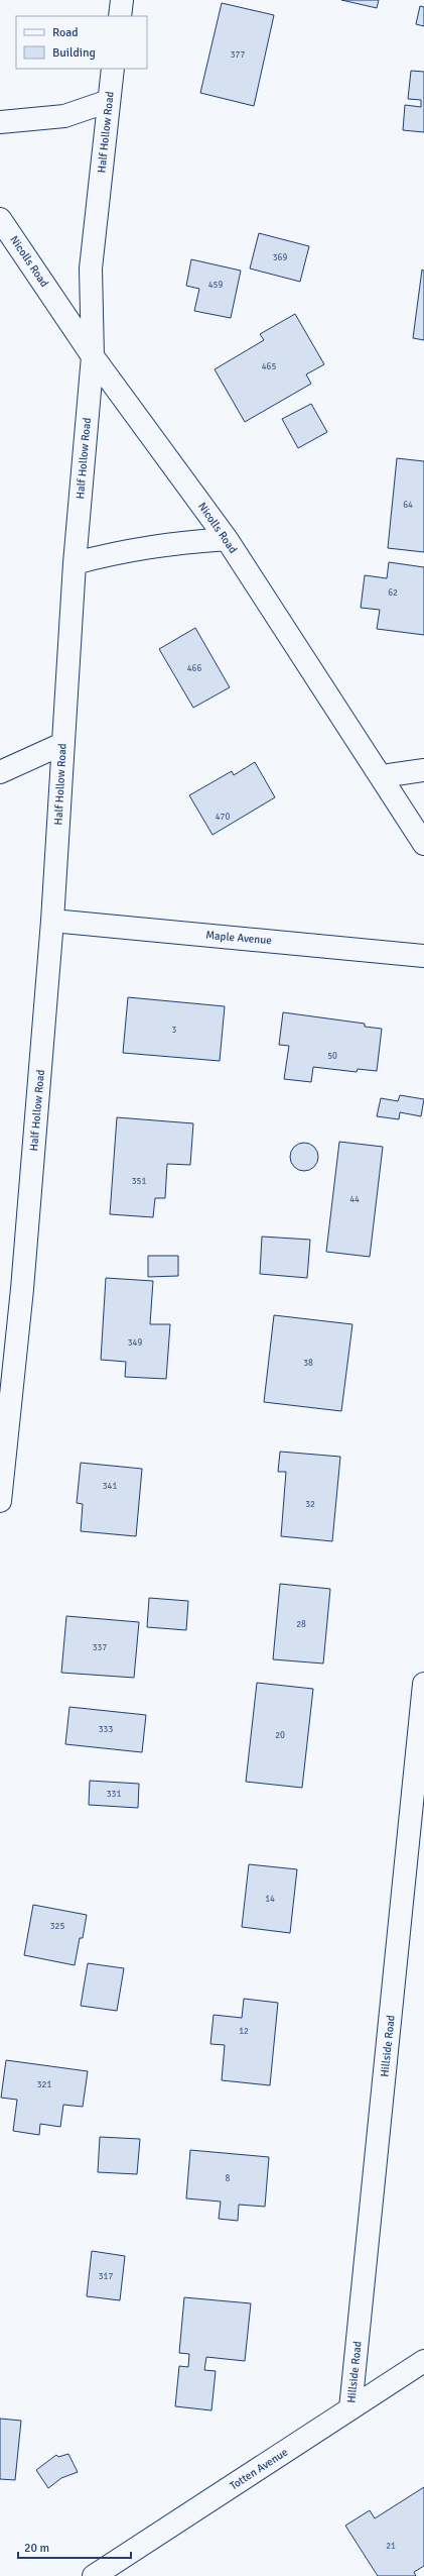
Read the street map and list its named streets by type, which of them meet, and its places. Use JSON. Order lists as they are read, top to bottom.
{
  "streets": {
    "street": [
      "Half Hollow Road",
      "Nicolls Road",
      "Maple Avenue",
      "Hillside Road",
      "Totten Avenue"
    ]
  },
  "crossings": [
    ["Half Hollow Road", "Nicolls Road"],
    ["Half Hollow Road", "Maple Avenue"],
    ["Hillside Road", "Totten Avenue"]
  ],
  "house_numbers": [
    "377",
    "369",
    "459",
    "465",
    "64",
    "62",
    "466",
    "470",
    "3",
    "50",
    "351",
    "44",
    "349",
    "38",
    "341",
    "32",
    "28",
    "337",
    "333",
    "20",
    "331",
    "14",
    "325",
    "12",
    "321",
    "8",
    "317",
    "21"
  ],
  "legend": ["Road", "Building"],
  "scale_bar": "20 m"
}
